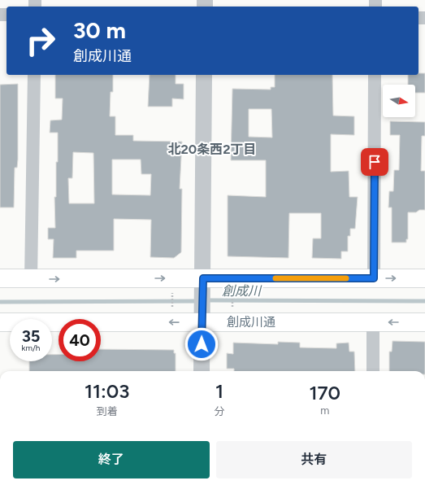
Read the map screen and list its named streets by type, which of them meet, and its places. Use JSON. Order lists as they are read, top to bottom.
{
  "streets": {
    "highway": ["創成川通"]
  },
  "districts": ["北20条西2丁目"],
  "water": ["創成川"],
  "north": "right",
  "page": {
    "turn": ["30 m", "創成川通"],
    "speed": "35 km/h",
    "limit": "40",
    "eta": [
      "11:03",
      "到着",
      "1",
      "分",
      "170",
      "m"
    ],
    "buttons": ["終了", "共有"]
  }
}
